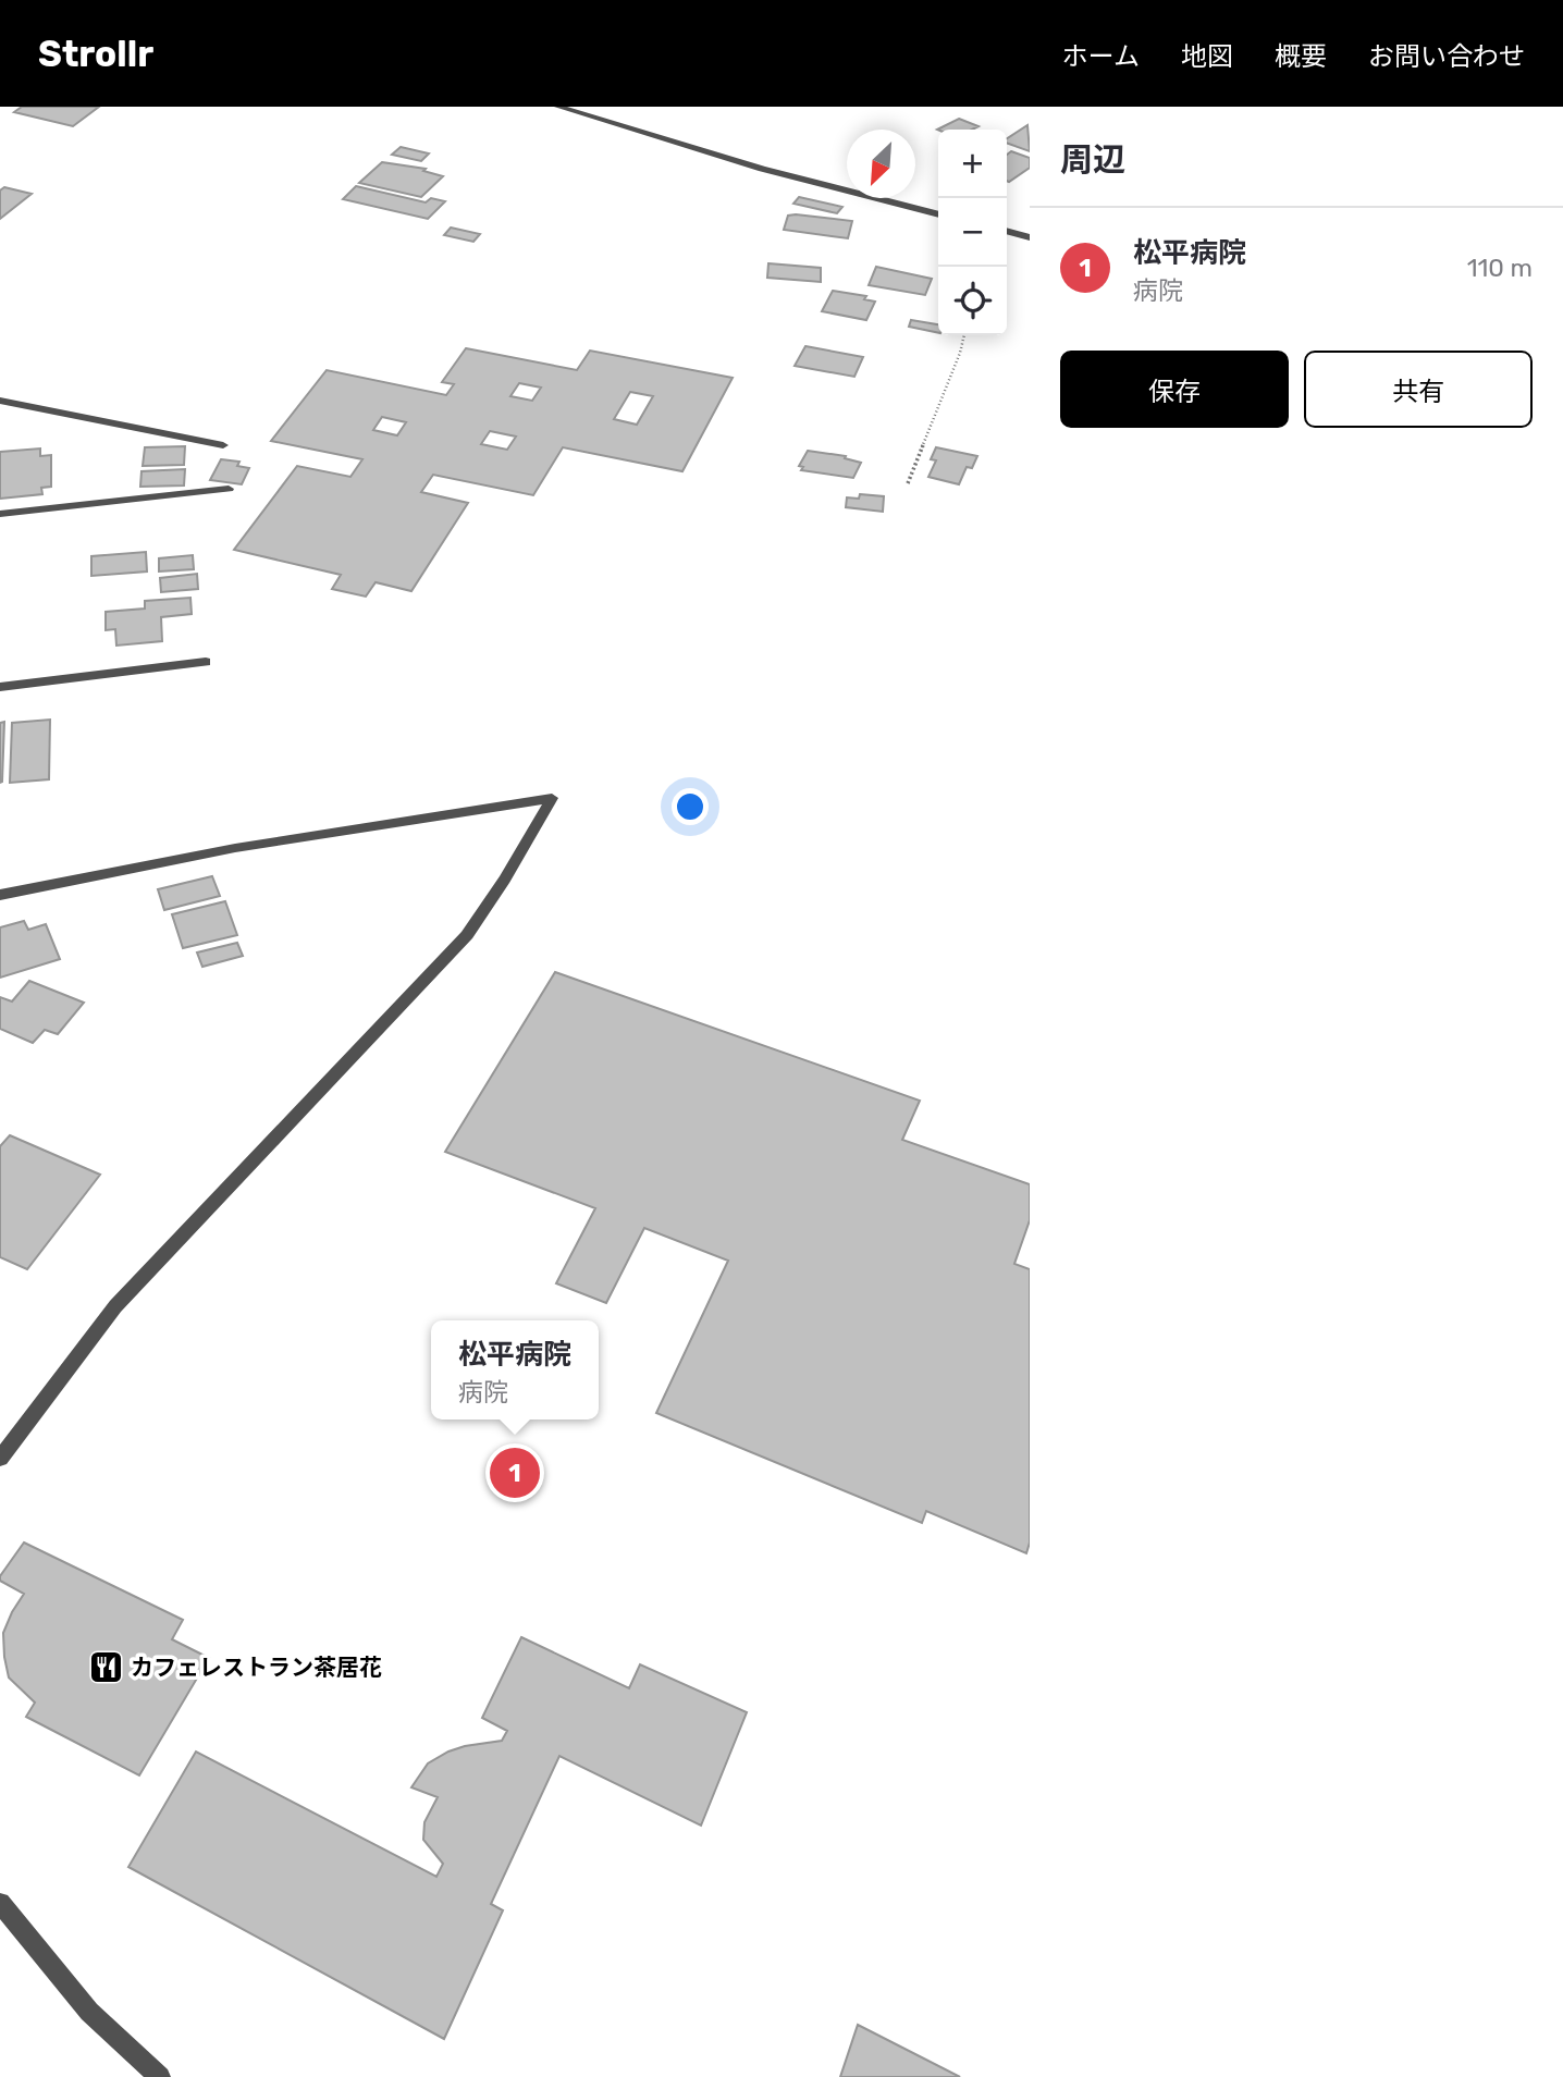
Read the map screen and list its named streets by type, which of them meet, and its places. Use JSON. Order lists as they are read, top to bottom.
{
  "places": {
    "restaurant": ["カフェレストラン茶居花"]
  },
  "north": "bottom left",
  "page": {
    "header": "Strollr",
    "nav": [
      "ホーム",
      "地図",
      "概要",
      "お問い合わせ"
    ],
    "heading": "周辺",
    "map_buttons": ["+", "−"],
    "list": [
      {
        "mark": "1",
        "name": "松平病院",
        "note": "病院",
        "value": "110 m"
      }
    ],
    "buttons": ["保存", "共有"],
    "popup": ["松平病院", "病院"],
    "pins": "1"
  }
}
